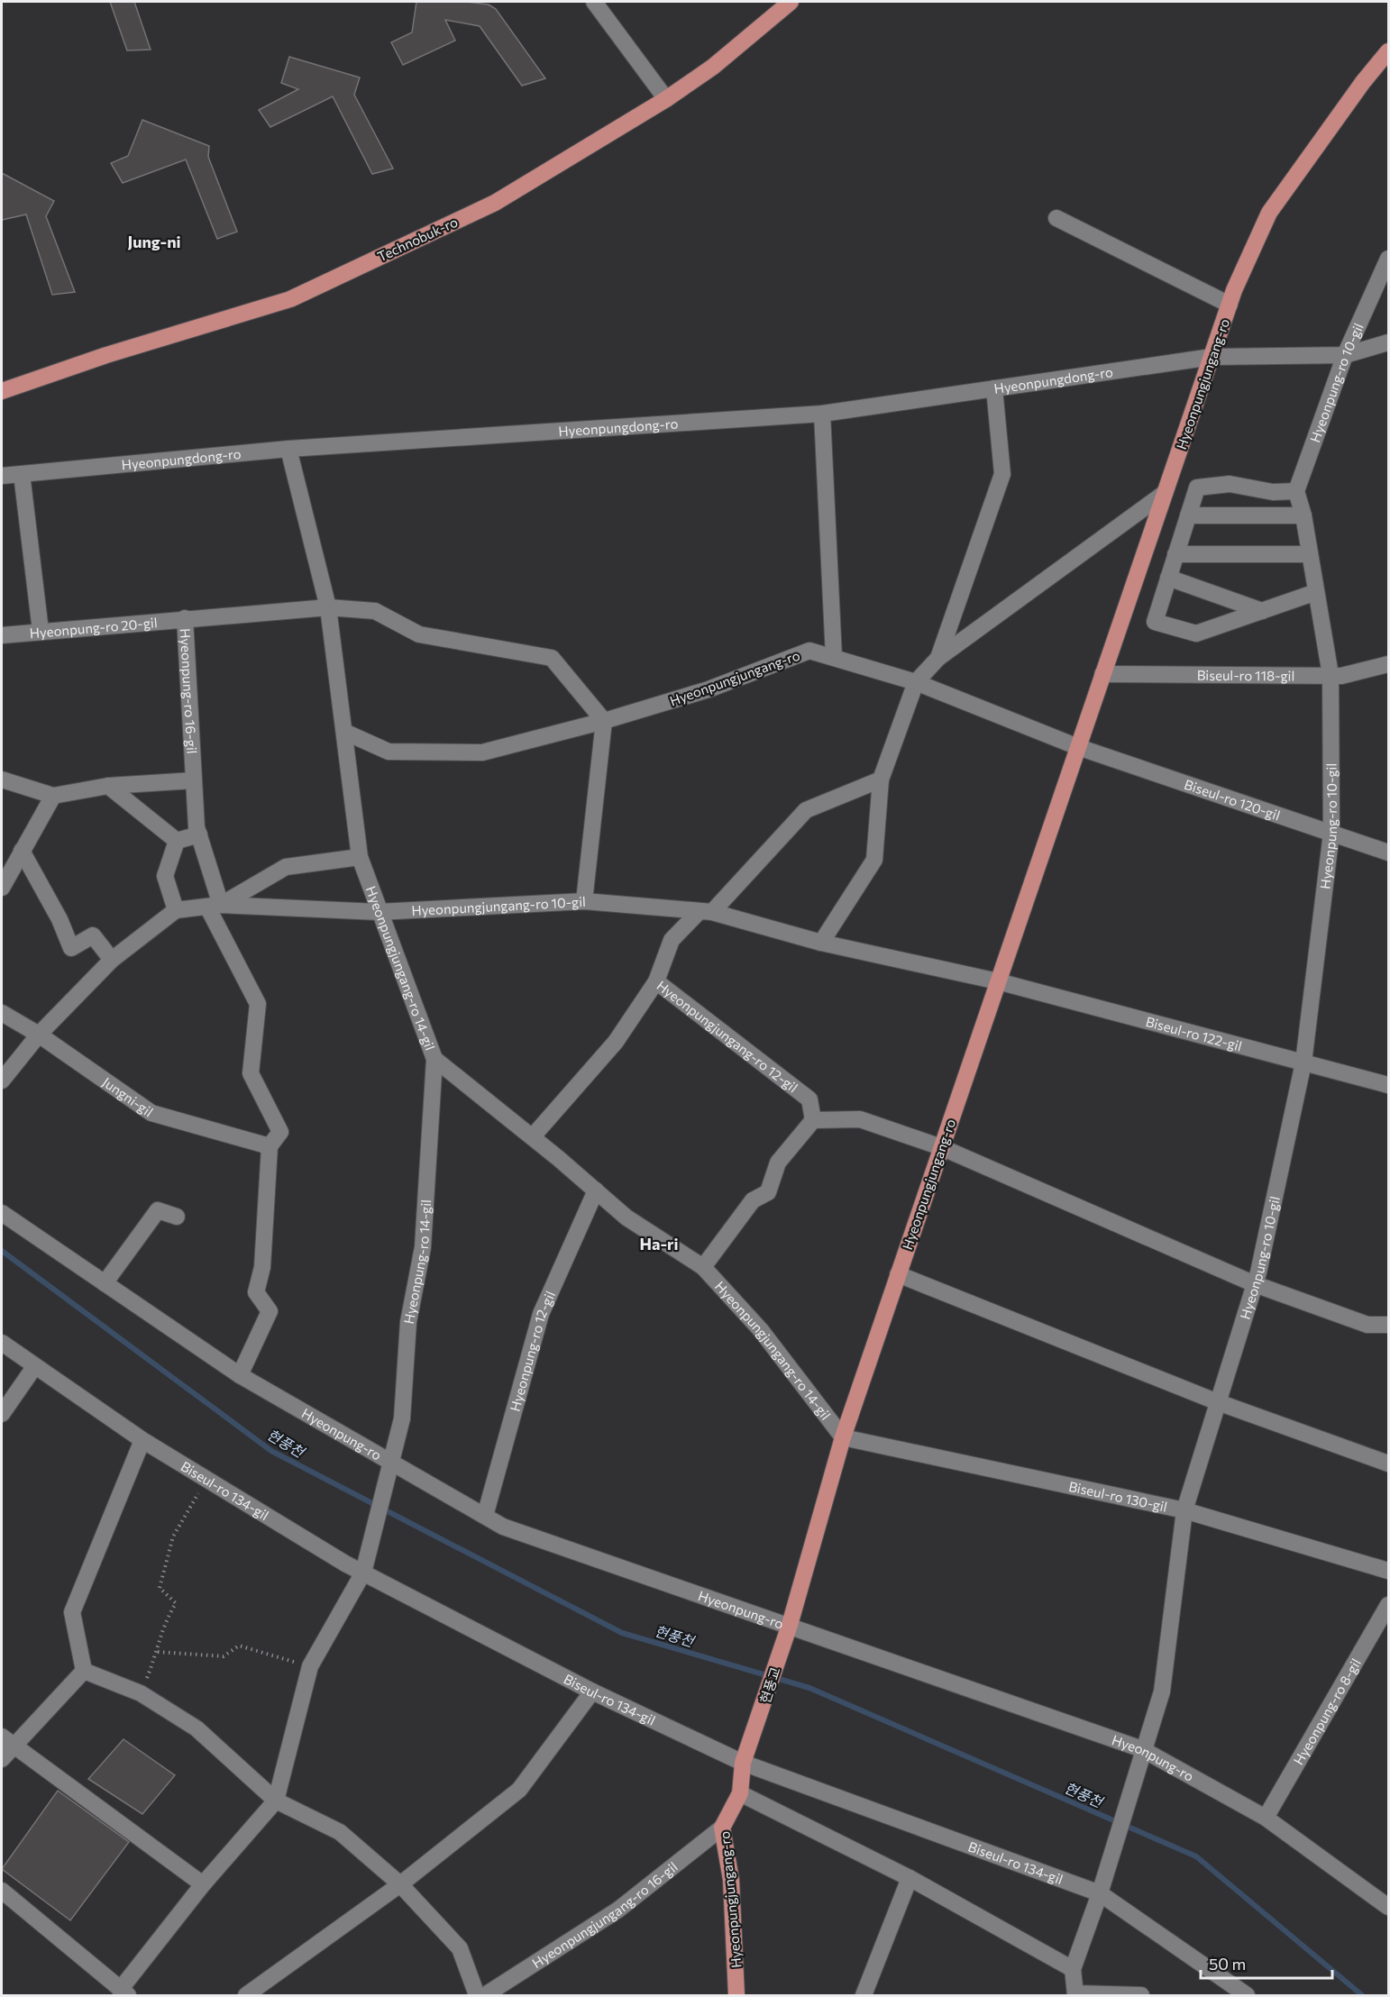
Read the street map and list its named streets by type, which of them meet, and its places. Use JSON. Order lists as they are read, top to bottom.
{
  "streets": {
    "main road": ["Technobuk-ro", "Hyeonpungjungang-ro", "현풍교"],
    "street": [
      "Hyeonpungdong-ro",
      "Hyeonpung-ro 10-gil",
      "Hyeonpung-ro 20-gil",
      "Biseul-ro 118-gil",
      "Hyeonpung-ro 16-gil",
      "Biseul-ro 120-gil",
      "Hyeonpungjungang-ro 10-gil",
      "Hyeonpungjungang-ro 14-gil",
      "Biseul-ro 122-gil",
      "Hyeonpungjungang-ro 12-gil",
      "Jungni-gil",
      "Hyeonpung-ro 14-gil",
      "Hyeonpung-ro 12-gil",
      "Hyeonpung-ro",
      "Biseul-ro 134-gil",
      "Biseul-ro 130-gil",
      "Hyeonpung-ro 8-gil",
      "Hyeonpungjungang-ro 16-gil"
    ]
  },
  "crossings": [
    ["Hyeonpungdong-ro", "Hyeonpung-ro 10-gil"],
    ["Hyeonpungdong-ro", "Hyeonpungjungang-ro"],
    ["Hyeonpungdong-ro", "Hyeonpungjungang-ro 14-gil"],
    ["Hyeonpung-ro 10-gil", "Biseul-ro 118-gil"],
    ["Hyeonpung-ro 10-gil", "Biseul-ro 120-gil"],
    ["Hyeonpung-ro 10-gil", "Biseul-ro 122-gil"],
    ["Hyeonpung-ro 10-gil", "Hyeonpung-ro"],
    ["Hyeonpung-ro 10-gil", "Biseul-ro 134-gil"],
    ["Hyeonpung-ro 10-gil", "Biseul-ro 130-gil"],
    ["Hyeonpungjungang-ro", "Biseul-ro 118-gil"],
    ["Hyeonpungjungang-ro", "Biseul-ro 120-gil"],
    ["Hyeonpungjungang-ro", "Hyeonpungjungang-ro 10-gil"],
    ["Hyeonpungjungang-ro", "Hyeonpungjungang-ro 14-gil"],
    ["Hyeonpungjungang-ro", "Biseul-ro 122-gil"],
    ["Hyeonpungjungang-ro", "Hyeonpung-ro"],
    ["Hyeonpungjungang-ro", "Biseul-ro 134-gil"],
    ["Hyeonpungjungang-ro", "Biseul-ro 130-gil"],
    ["Hyeonpungjungang-ro", "현풍교"],
    ["Hyeonpungjungang-ro", "Hyeonpungjungang-ro 16-gil"],
    ["Hyeonpung-ro 20-gil", "Hyeonpung-ro 16-gil"],
    ["Hyeonpung-ro 16-gil", "Hyeonpungjungang-ro 10-gil"],
    ["Hyeonpung-ro 16-gil", "Hyeonpungjungang-ro 14-gil"],
    ["Hyeonpung-ro 16-gil", "Jungni-gil"],
    ["Hyeonpung-ro 16-gil", "Hyeonpung-ro"],
    ["Hyeonpungjungang-ro 10-gil", "Hyeonpungjungang-ro 14-gil"],
    ["Hyeonpungjungang-ro 10-gil", "Biseul-ro 122-gil"],
    ["Hyeonpungjungang-ro 14-gil", "Hyeonpungjungang-ro 12-gil"],
    ["Hyeonpungjungang-ro 14-gil", "Hyeonpung-ro 14-gil"],
    ["Hyeonpungjungang-ro 14-gil", "Hyeonpung-ro 12-gil"],
    ["Hyeonpungjungang-ro 14-gil", "Biseul-ro 130-gil"],
    ["Hyeonpung-ro 14-gil", "Hyeonpung-ro"],
    ["Hyeonpung-ro 14-gil", "Biseul-ro 134-gil"],
    ["Hyeonpung-ro 12-gil", "Hyeonpung-ro"],
    ["Hyeonpung-ro", "현풍교"],
    ["Hyeonpung-ro", "Hyeonpung-ro 8-gil"]
  ],
  "districts": ["Jung-ni", "Ha-ri"],
  "water": ["현풍천"],
  "scale_bar": "50 m"
}
